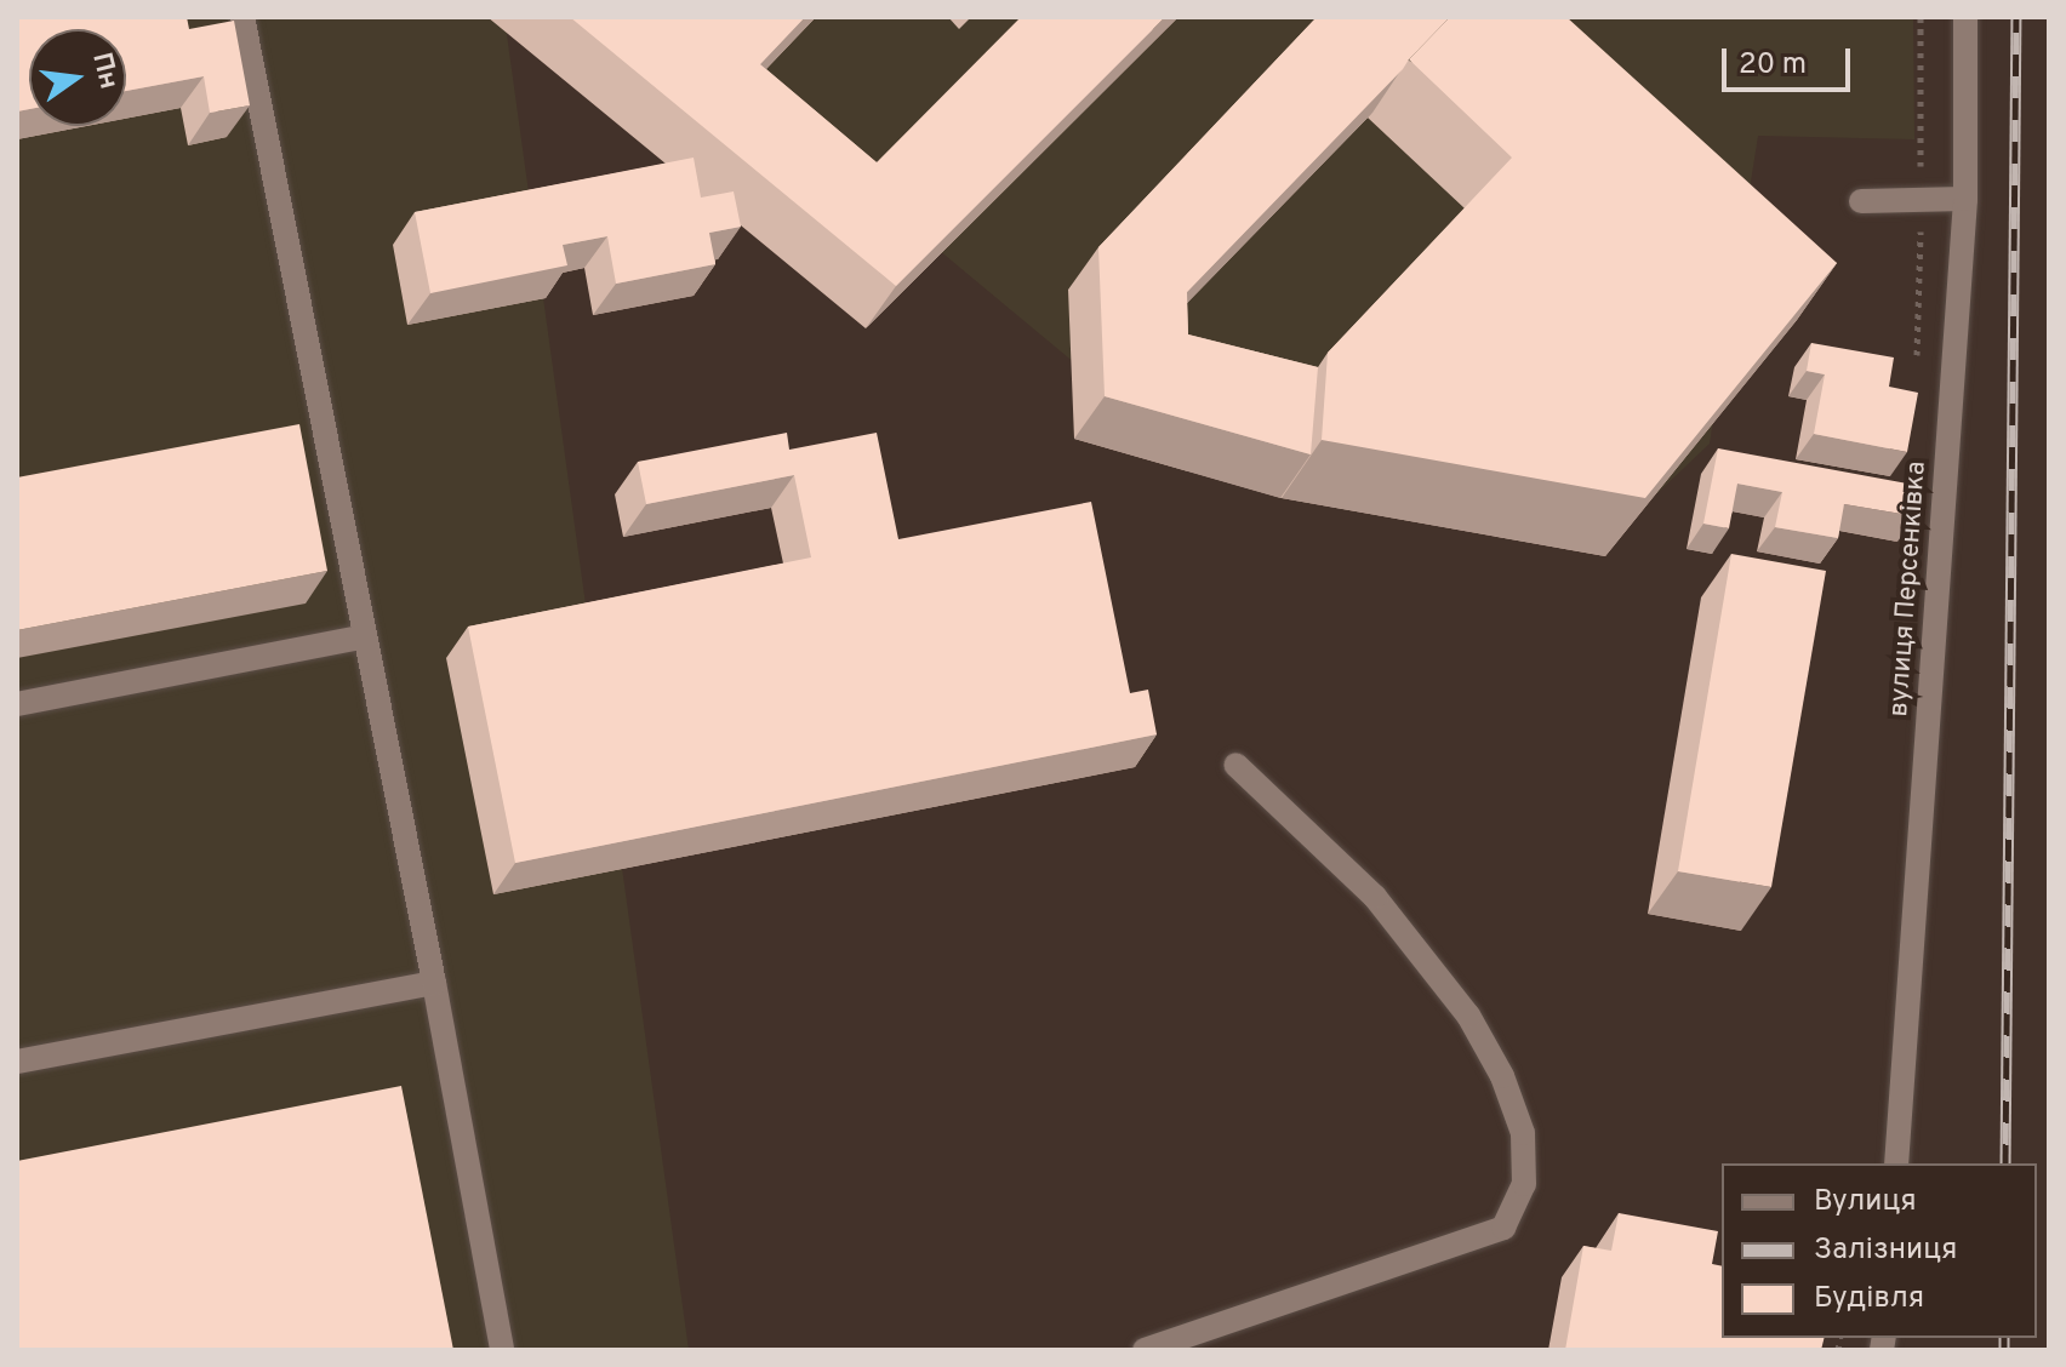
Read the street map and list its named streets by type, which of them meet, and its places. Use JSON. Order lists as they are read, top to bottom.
{
  "streets": {
    "street": ["вулиця Персенківка"]
  },
  "legend": ["Вулиця", "Залізниця", "Будівля"],
  "scale_bar": "20 m",
  "north": "right"
}
